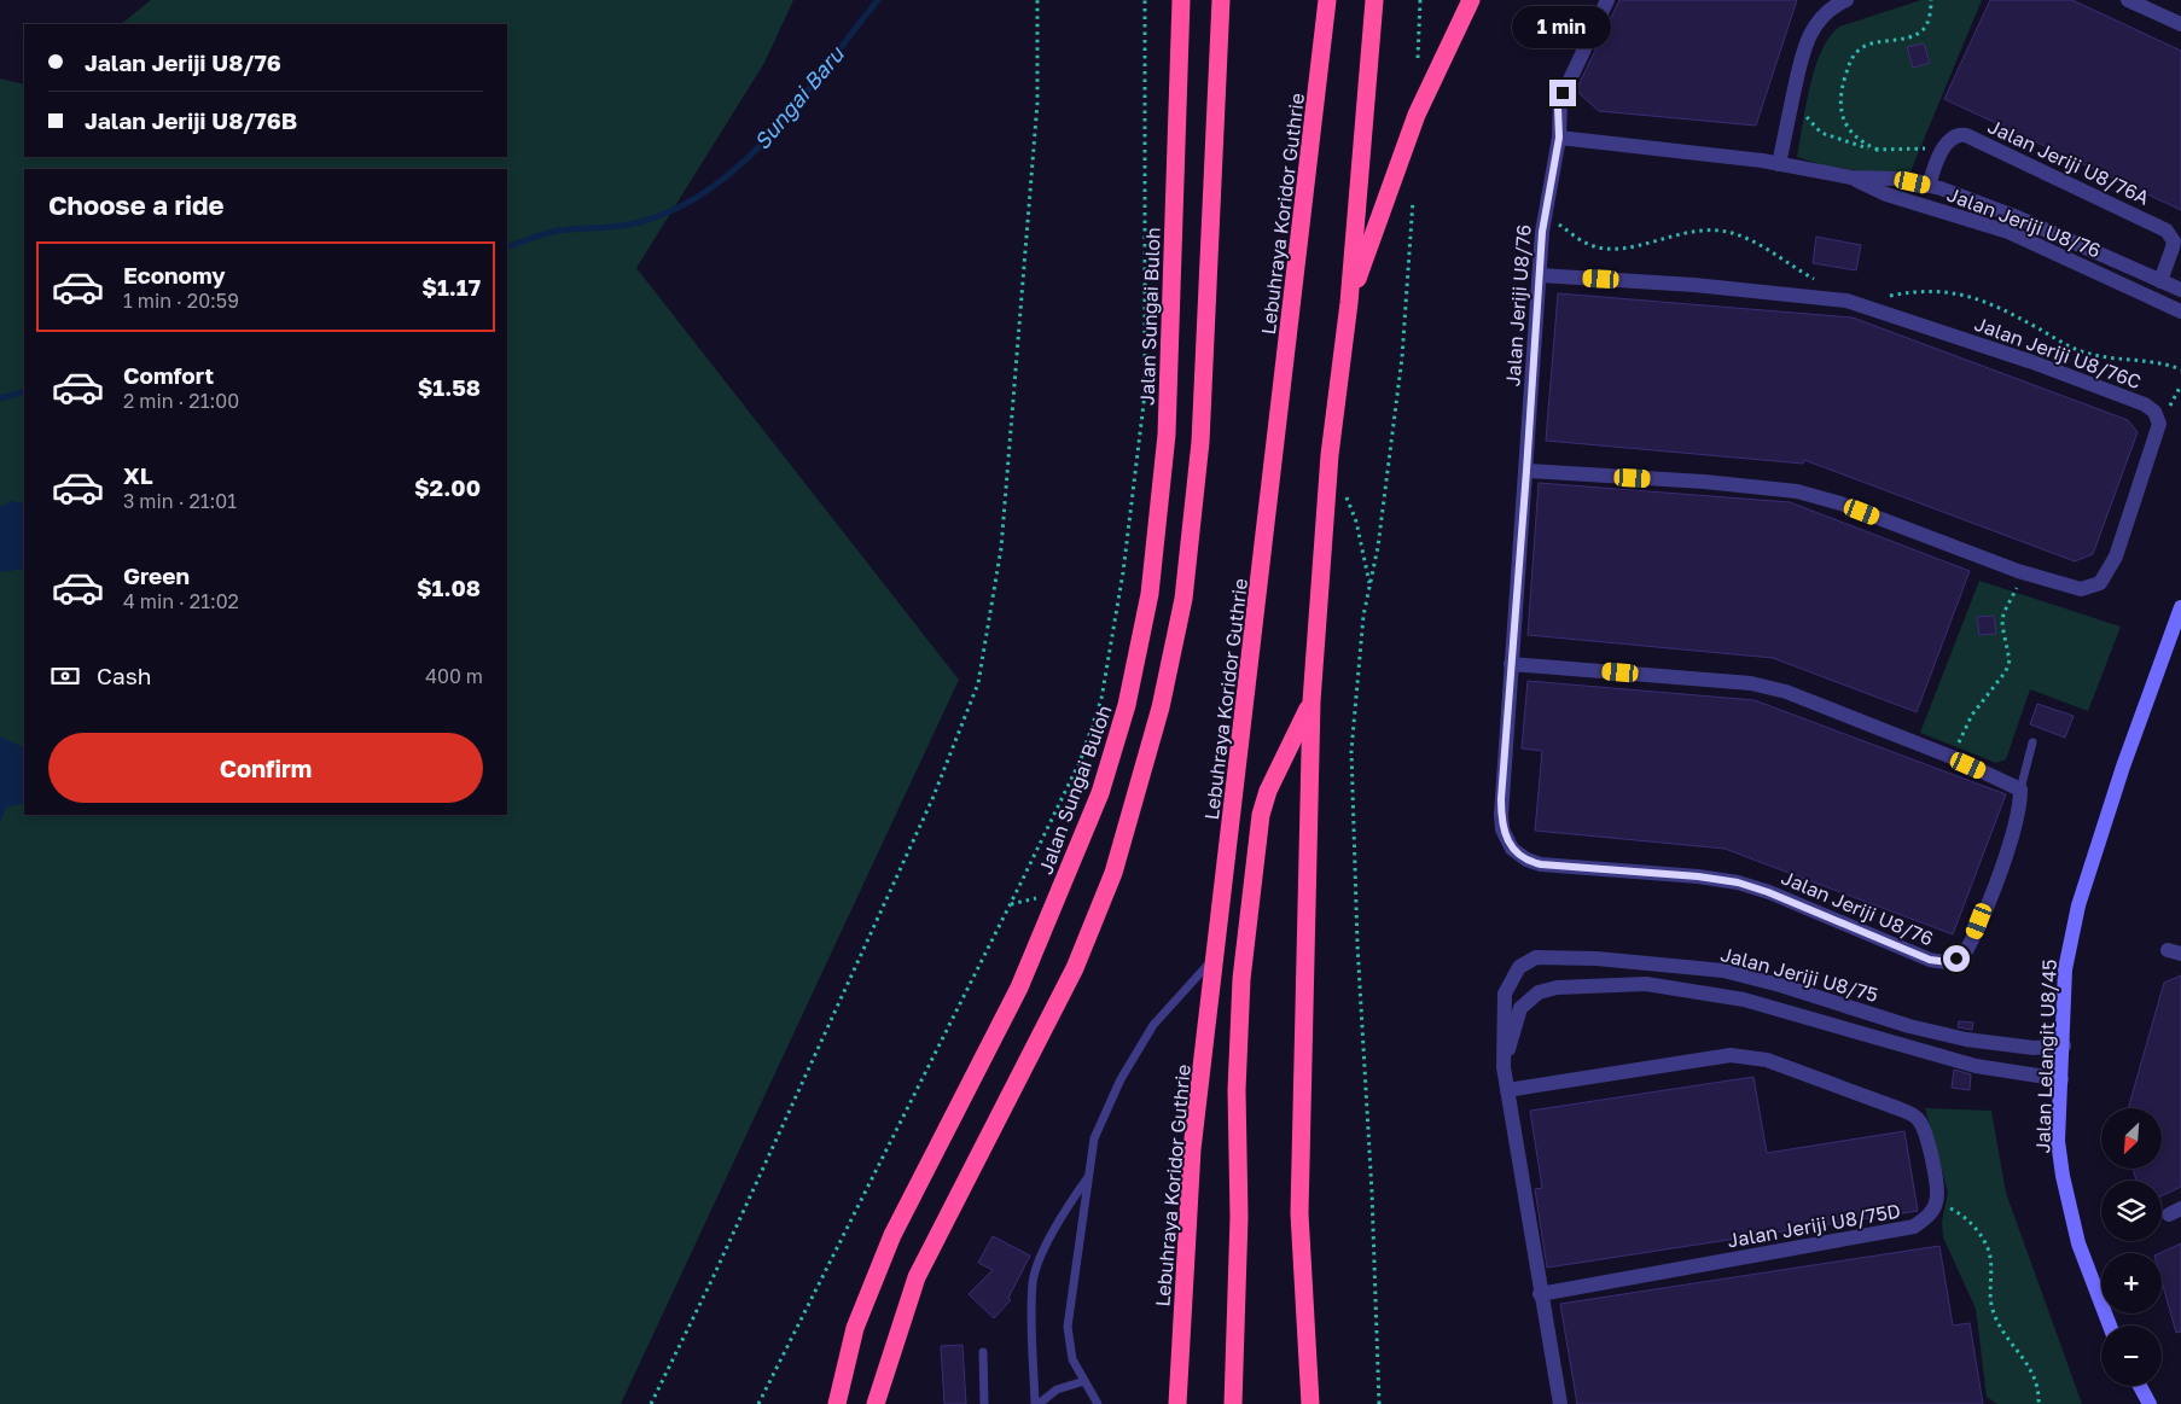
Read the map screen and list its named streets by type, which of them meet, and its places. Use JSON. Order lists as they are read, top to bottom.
{
  "streets": {
    "highway": ["Lebuhraya Koridor Guthrie", "Jalan Sungai Buloh"],
    "street": [
      "Jalan Jeriji U8/76A",
      "Jalan Jeriji U8/76",
      "Jalan Jeriji U8/76C",
      "Jalan Jeriji U8/75",
      "Jalan Lelangit U8/45",
      "Jalan Jeriji U8/75D"
    ]
  },
  "crossings": [
    ["Jalan Jeriji U8/76A", "Jalan Jeriji U8/76"],
    ["Jalan Jeriji U8/76", "Jalan Jeriji U8/76C"],
    ["Jalan Jeriji U8/75", "Jalan Lelangit U8/45"],
    ["Jalan Jeriji U8/75", "Jalan Jeriji U8/75D"]
  ],
  "water": ["Sungai Baru"],
  "north": "bottom left",
  "page": {
    "bubble": "1 min",
    "banner": ["Jalan Jeriji U8/76", "Jalan Jeriji U8/76B"],
    "heading": "Choose a ride",
    "list": [
      {
        "name": "Economy",
        "note": "1 min · 20:59",
        "value": "$1.17"
      },
      {
        "name": "Comfort",
        "note": "2 min · 21:00",
        "value": "$1.58"
      },
      {
        "name": "XL",
        "note": "3 min · 21:01",
        "value": "$2.00"
      },
      {
        "name": "Green",
        "note": "4 min · 21:02",
        "value": "$1.08"
      }
    ],
    "pay": ["Cash", "400 m"],
    "buttons": "Confirm",
    "map_buttons": ["+", "−"]
  }
}
